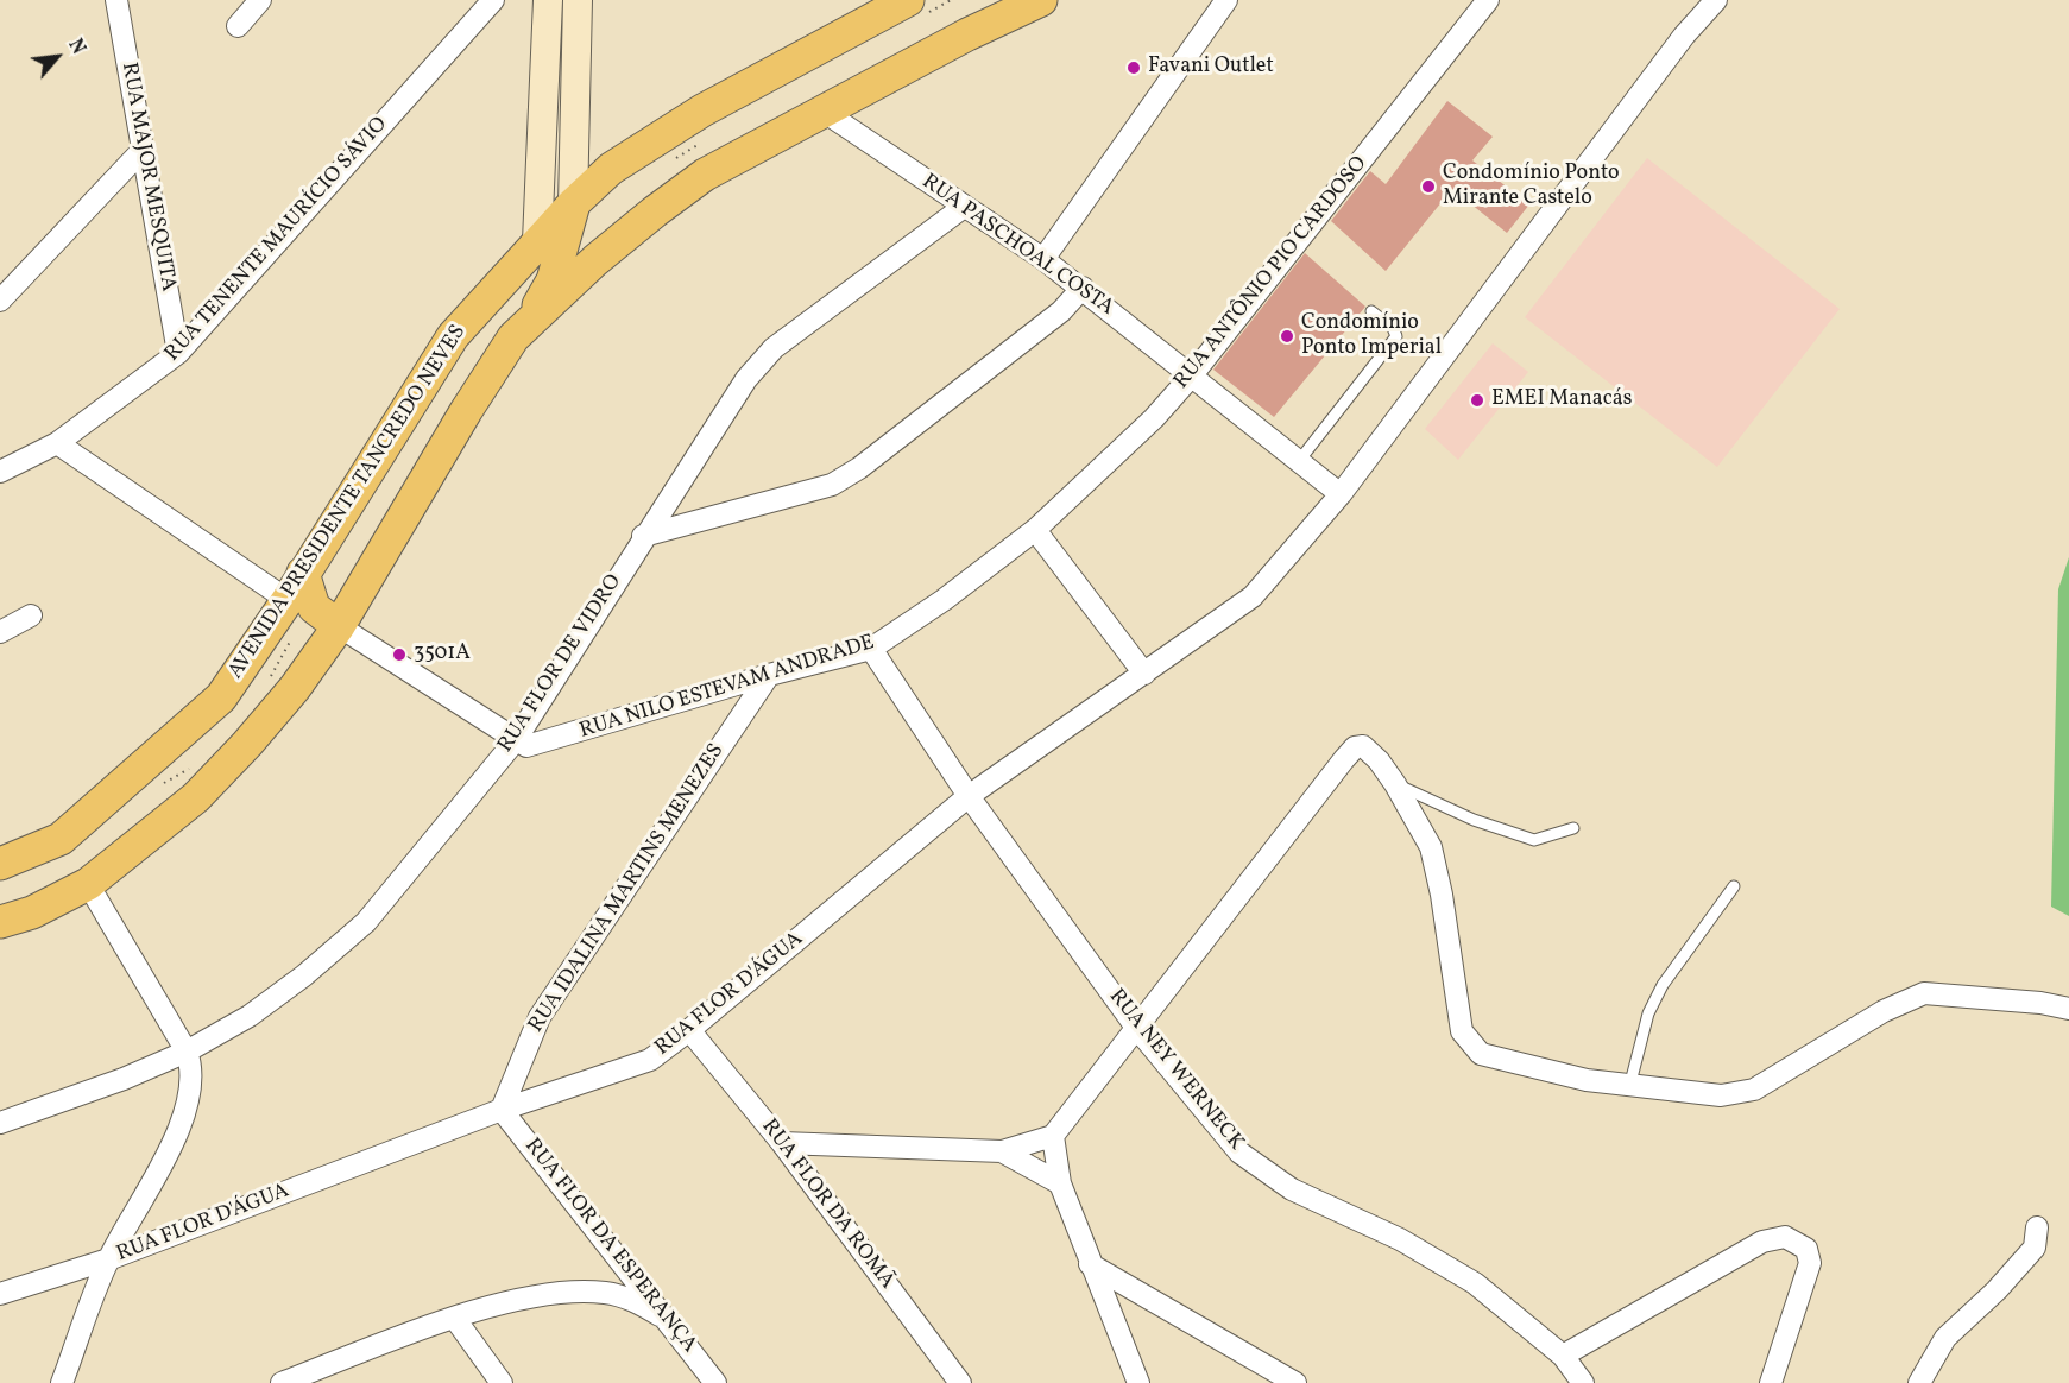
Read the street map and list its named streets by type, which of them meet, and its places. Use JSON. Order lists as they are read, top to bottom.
{
  "streets": {
    "main road": ["AVENIDA PRESIDENTE TANCREDO NEVES"],
    "street": [
      "RUA MAJOR MESQUITA",
      "RUA TENENTE MAURÍCIO SÁVIO",
      "RUA PASCHOAL COSTA",
      "RUA ANTÔNIO PIO CARDOSO",
      "RUA FLOR DE VIDRO",
      "RUA NILO ESTEVAM ANDRADE",
      "RUA IDALINA MARTINS MENEZES",
      "RUA FLOR D'ÁGUA",
      "RUA NEY WERNECK",
      "RUA FLOR DA ROMÃ",
      "RUA FLOR DA ESPERANÇA"
    ]
  },
  "crossings": [
    ["RUA MAJOR MESQUITA", "RUA TENENTE MAURÍCIO SÁVIO"],
    ["RUA PASCHOAL COSTA", "RUA ANTÔNIO PIO CARDOSO"],
    ["RUA PASCHOAL COSTA", "RUA FLOR DE VIDRO"],
    ["RUA PASCHOAL COSTA", "RUA FLOR D'ÁGUA"],
    ["RUA ANTÔNIO PIO CARDOSO", "RUA NILO ESTEVAM ANDRADE"],
    ["RUA FLOR DE VIDRO", "RUA NILO ESTEVAM ANDRADE"],
    ["RUA NILO ESTEVAM ANDRADE", "RUA IDALINA MARTINS MENEZES"],
    ["RUA NILO ESTEVAM ANDRADE", "RUA NEY WERNECK"],
    ["RUA IDALINA MARTINS MENEZES", "RUA FLOR D'ÁGUA"],
    ["RUA IDALINA MARTINS MENEZES", "RUA FLOR DA ESPERANÇA"],
    ["RUA FLOR D'ÁGUA", "RUA NEY WERNECK"],
    ["RUA FLOR D'ÁGUA", "RUA FLOR DA ROMÃ"],
    ["RUA FLOR D'ÁGUA", "RUA FLOR DA ESPERANÇA"]
  ],
  "places": [
    "Favani Outlet",
    "Condomínio Ponto Mirante Castelo",
    "Condomínio Ponto Imperial",
    "EMEI Manacás",
    "3501A"
  ],
  "north": "top right"
}
